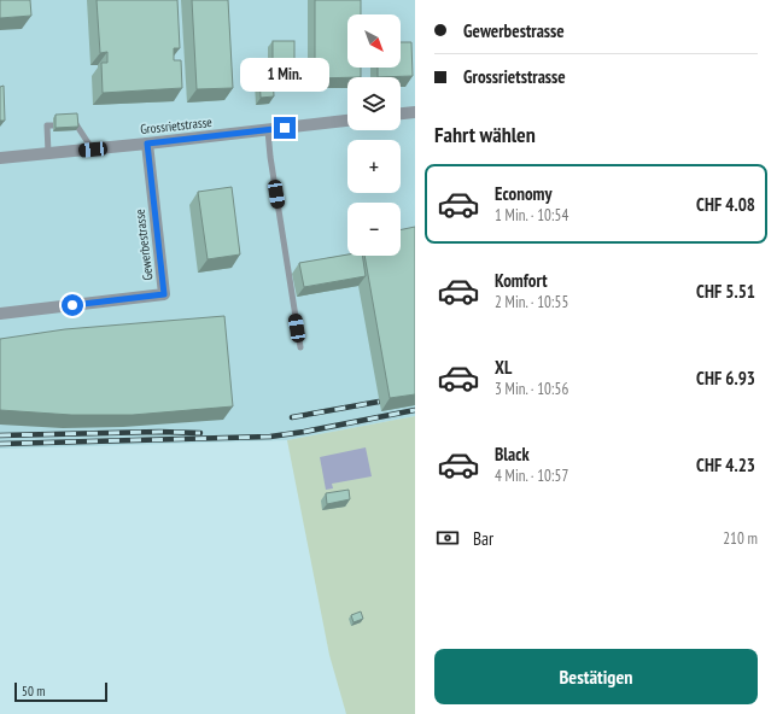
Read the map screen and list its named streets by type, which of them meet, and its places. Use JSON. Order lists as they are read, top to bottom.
{
  "streets": {
    "street": ["Grossrietstrasse", "Gewerbestrasse"]
  },
  "crossings": [
    ["Grossrietstrasse", "Gewerbestrasse"]
  ],
  "scale_bar": "50 m",
  "north": "bottom right",
  "page": {
    "banner": ["Gewerbestrasse", "Grossrietstrasse"],
    "map_buttons": ["+", "−"],
    "bubble": "1 Min.",
    "heading": "Fahrt wählen",
    "list": [
      {
        "name": "Economy",
        "note": "1 Min. · 10:54",
        "value": "CHF 4.08"
      },
      {
        "name": "Komfort",
        "note": "2 Min. · 10:55",
        "value": "CHF 5.51"
      },
      {
        "name": "XL",
        "note": "3 Min. · 10:56",
        "value": "CHF 6.93"
      },
      {
        "name": "Black",
        "note": "4 Min. · 10:57",
        "value": "CHF 4.23"
      }
    ],
    "pay": ["Bar", "210 m"],
    "buttons": "Bestätigen",
    "scale": "50 m"
  }
}
